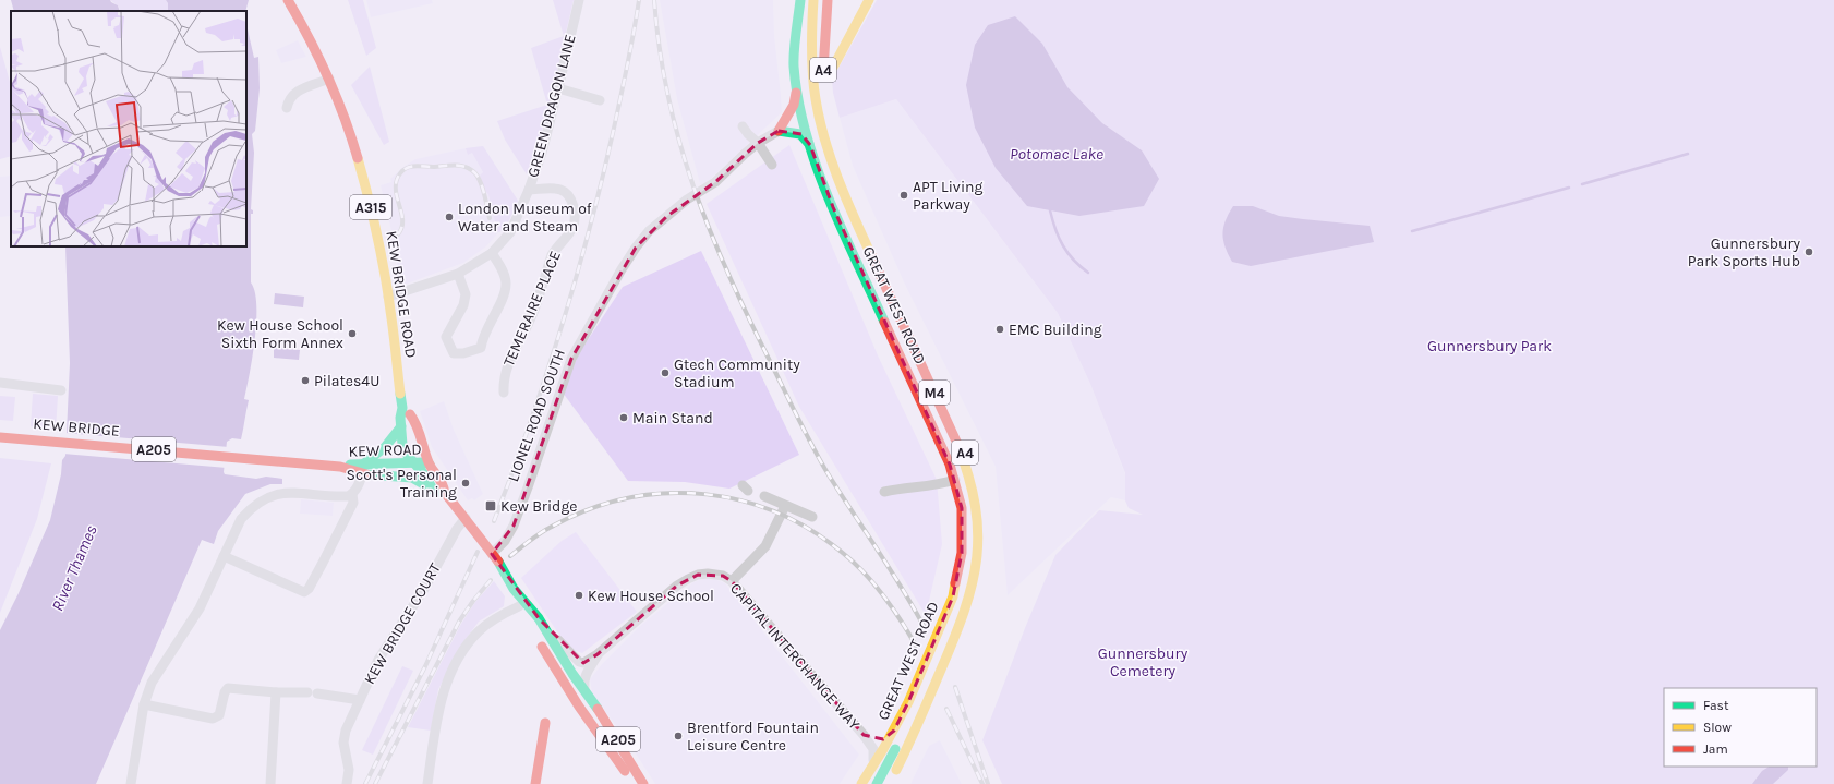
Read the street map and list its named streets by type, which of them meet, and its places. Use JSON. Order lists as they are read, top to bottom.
{
  "streets": {
    "main road": [
      "A4",
      "A315",
      "KEW BRIDGE ROAD",
      "GREAT WEST ROAD",
      "M4",
      "LIONEL ROAD SOUTH",
      "KEW BRIDGE",
      "A205",
      "KEW ROAD"
    ],
    "street": [
      "GREEN DRAGON LANE",
      "TEMERAIRE PLACE",
      "KEW BRIDGE COURT",
      "CAPITAL INTERCHANGE WAY"
    ]
  },
  "crossings": [
    ["GREEN DRAGON LANE", "KEW BRIDGE ROAD"],
    ["GREEN DRAGON LANE", "TEMERAIRE PLACE"],
    ["A315", "KEW BRIDGE ROAD"],
    ["A315", "A205"],
    ["A315", "KEW ROAD"],
    ["KEW BRIDGE ROAD", "A205"],
    ["KEW BRIDGE ROAD", "KEW ROAD"],
    ["GREAT WEST ROAD", "M4"],
    ["GREAT WEST ROAD", "LIONEL ROAD SOUTH"],
    ["GREAT WEST ROAD", "CAPITAL INTERCHANGE WAY"],
    ["LIONEL ROAD SOUTH", "A205"],
    ["KEW BRIDGE", "KEW ROAD"],
    ["A205", "KEW ROAD"],
    ["A205", "KEW BRIDGE COURT"],
    ["A205", "CAPITAL INTERCHANGE WAY"]
  ],
  "water": ["Potomac Lake", "River Thames"],
  "parks": ["Gunnersbury Park", "Gunnersbury Cemetery"],
  "places": {
    "other": [
      "APT Living Parkway",
      "London Museum of Water and Steam",
      "Gunnersbury Park Sports Hub",
      "EMC Building",
      "Kew House School Sixth Form Annex",
      "Gtech Community Stadium",
      "Pilates4U",
      "Main Stand",
      "Scott's Personal Training",
      "Kew House School",
      "Brentford Fountain Leisure Centre"
    ],
    "transit": ["Kew Bridge"]
  },
  "legend": ["Fast", "Slow", "Jam"]
}
